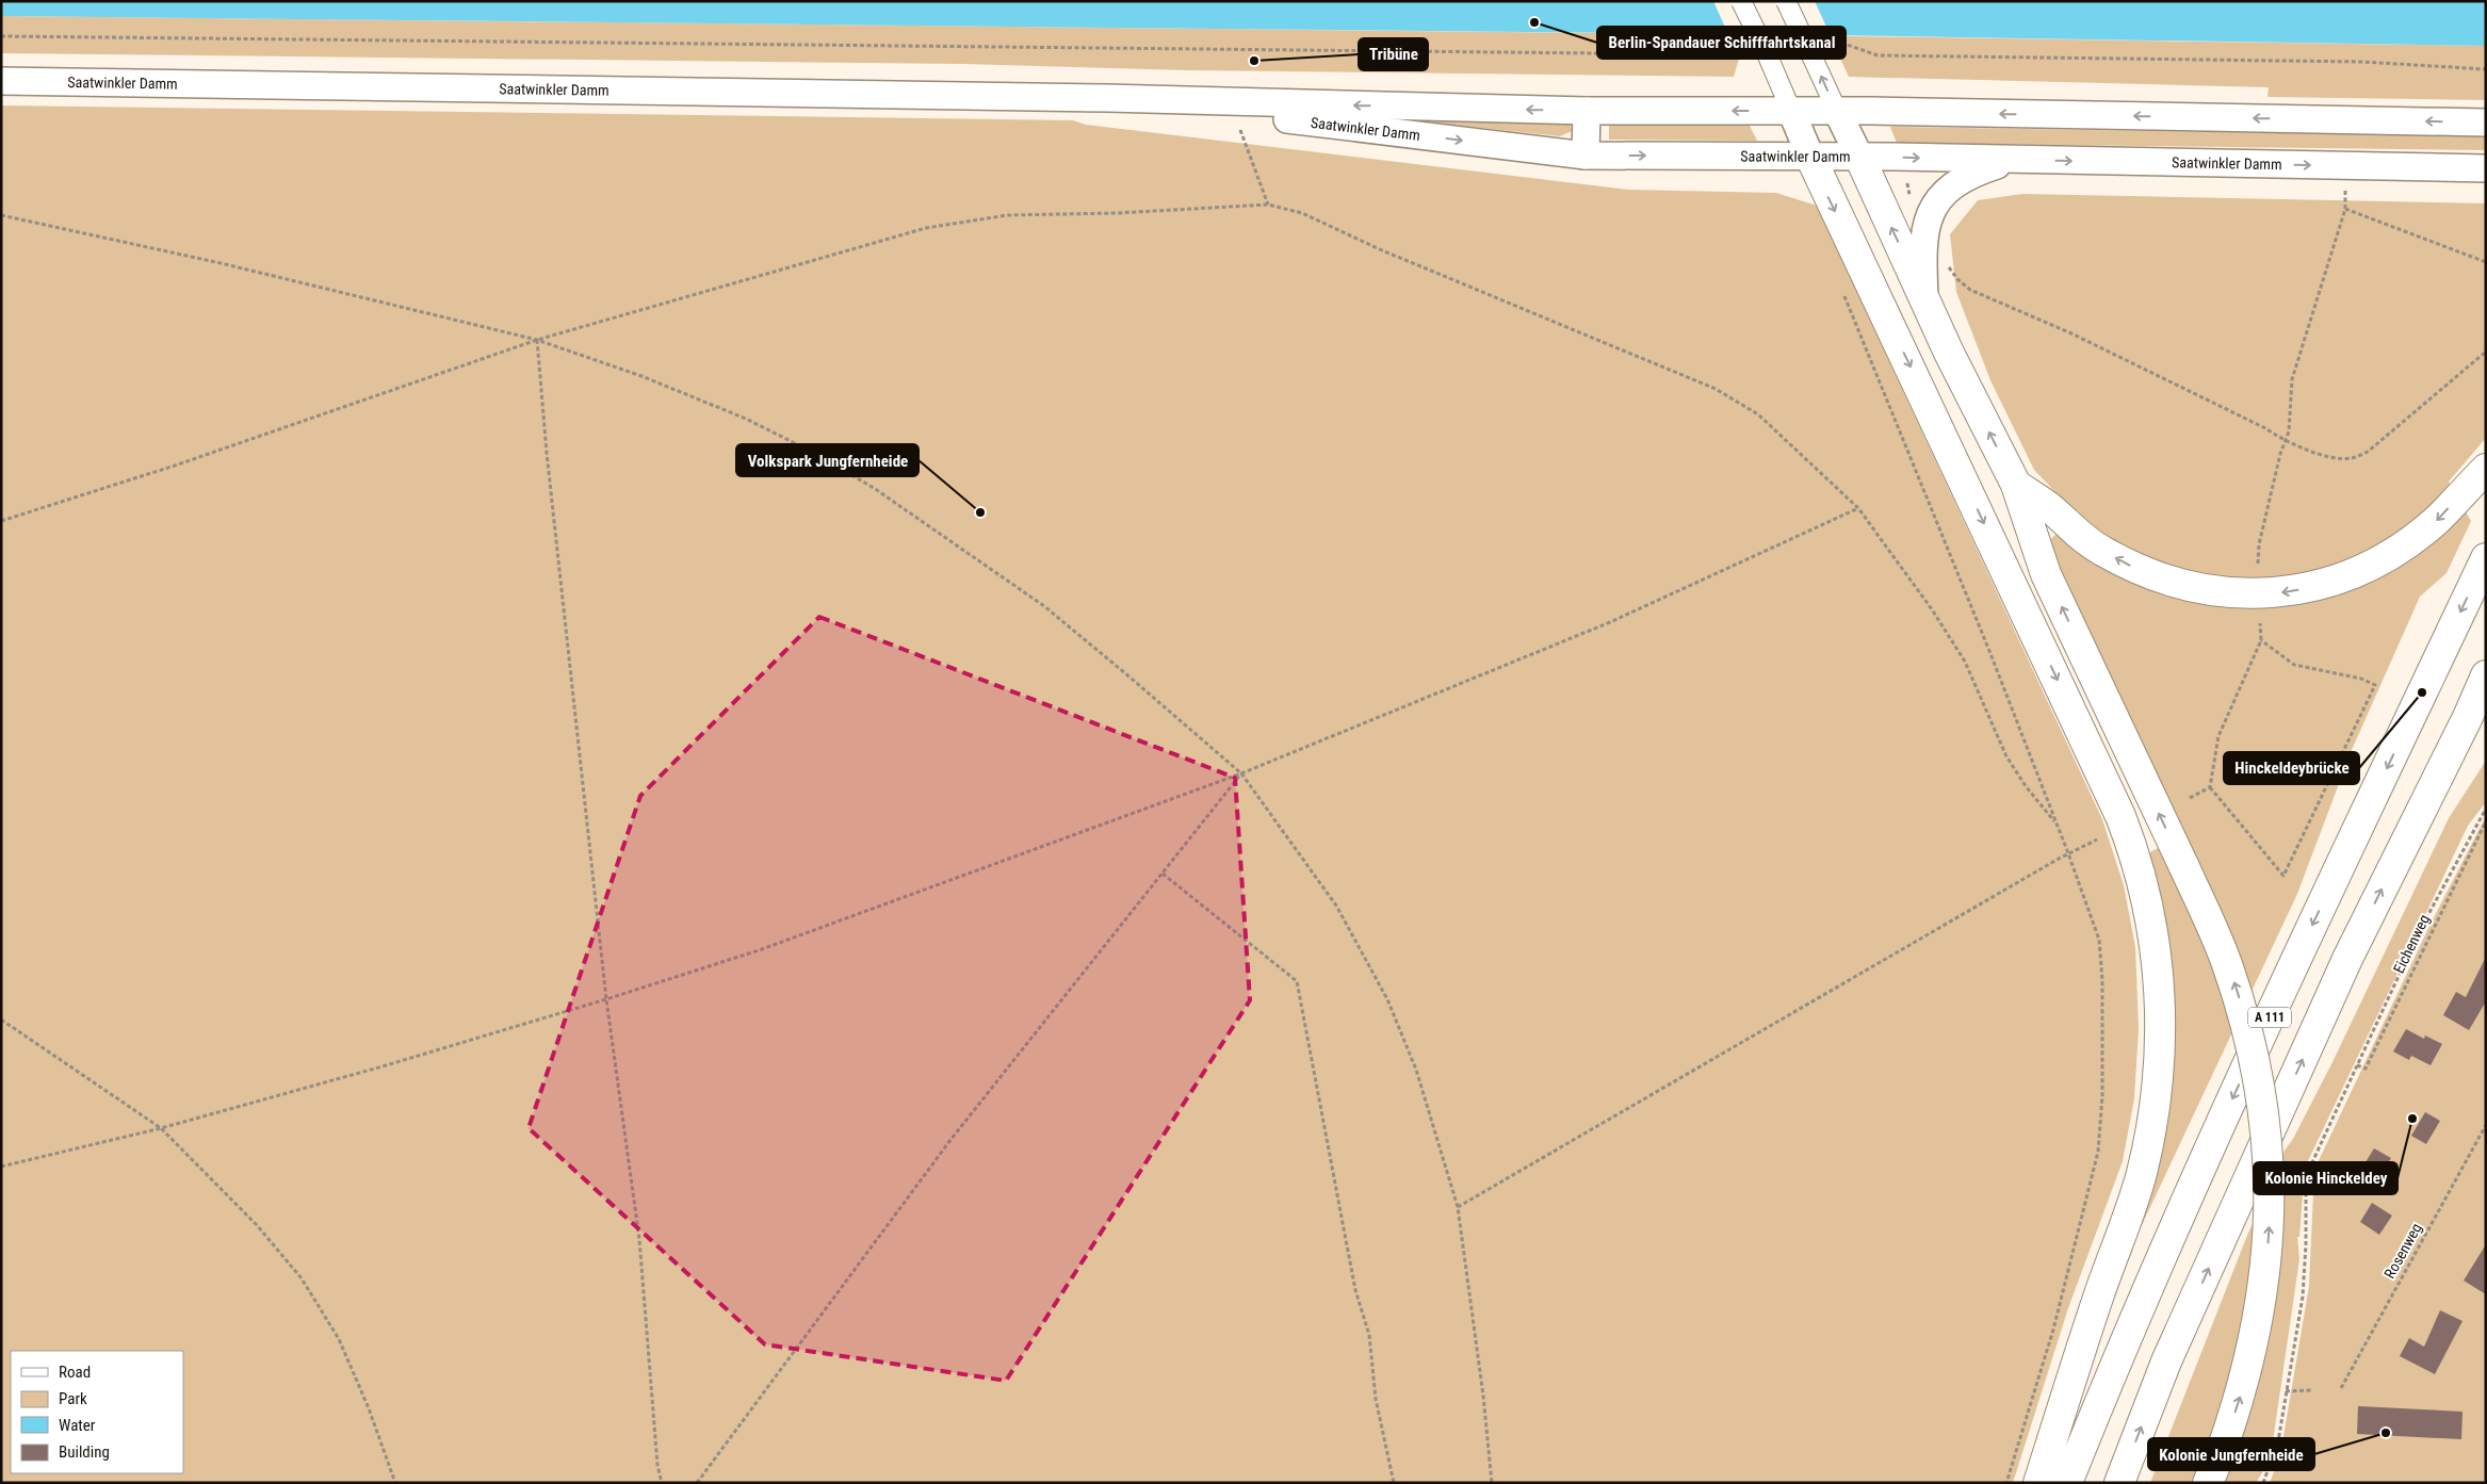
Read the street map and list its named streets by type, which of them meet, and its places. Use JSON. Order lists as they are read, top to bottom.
{
  "streets": {
    "highway": ["A 111"],
    "main road": ["Saatwinkler Damm"],
    "path": ["Eichenweg", "Rosenweg"]
  },
  "places": [
    "Berlin-Spandauer Schifffahrtskanal",
    "Tribüne",
    "Volkspark Jungfernheide",
    "Hinckeldeybrücke",
    "Kolonie Hinckeldey",
    "Kolonie Jungfernheide"
  ],
  "legend": [
    "Road",
    "Park",
    "Water",
    "Building"
  ]
}
